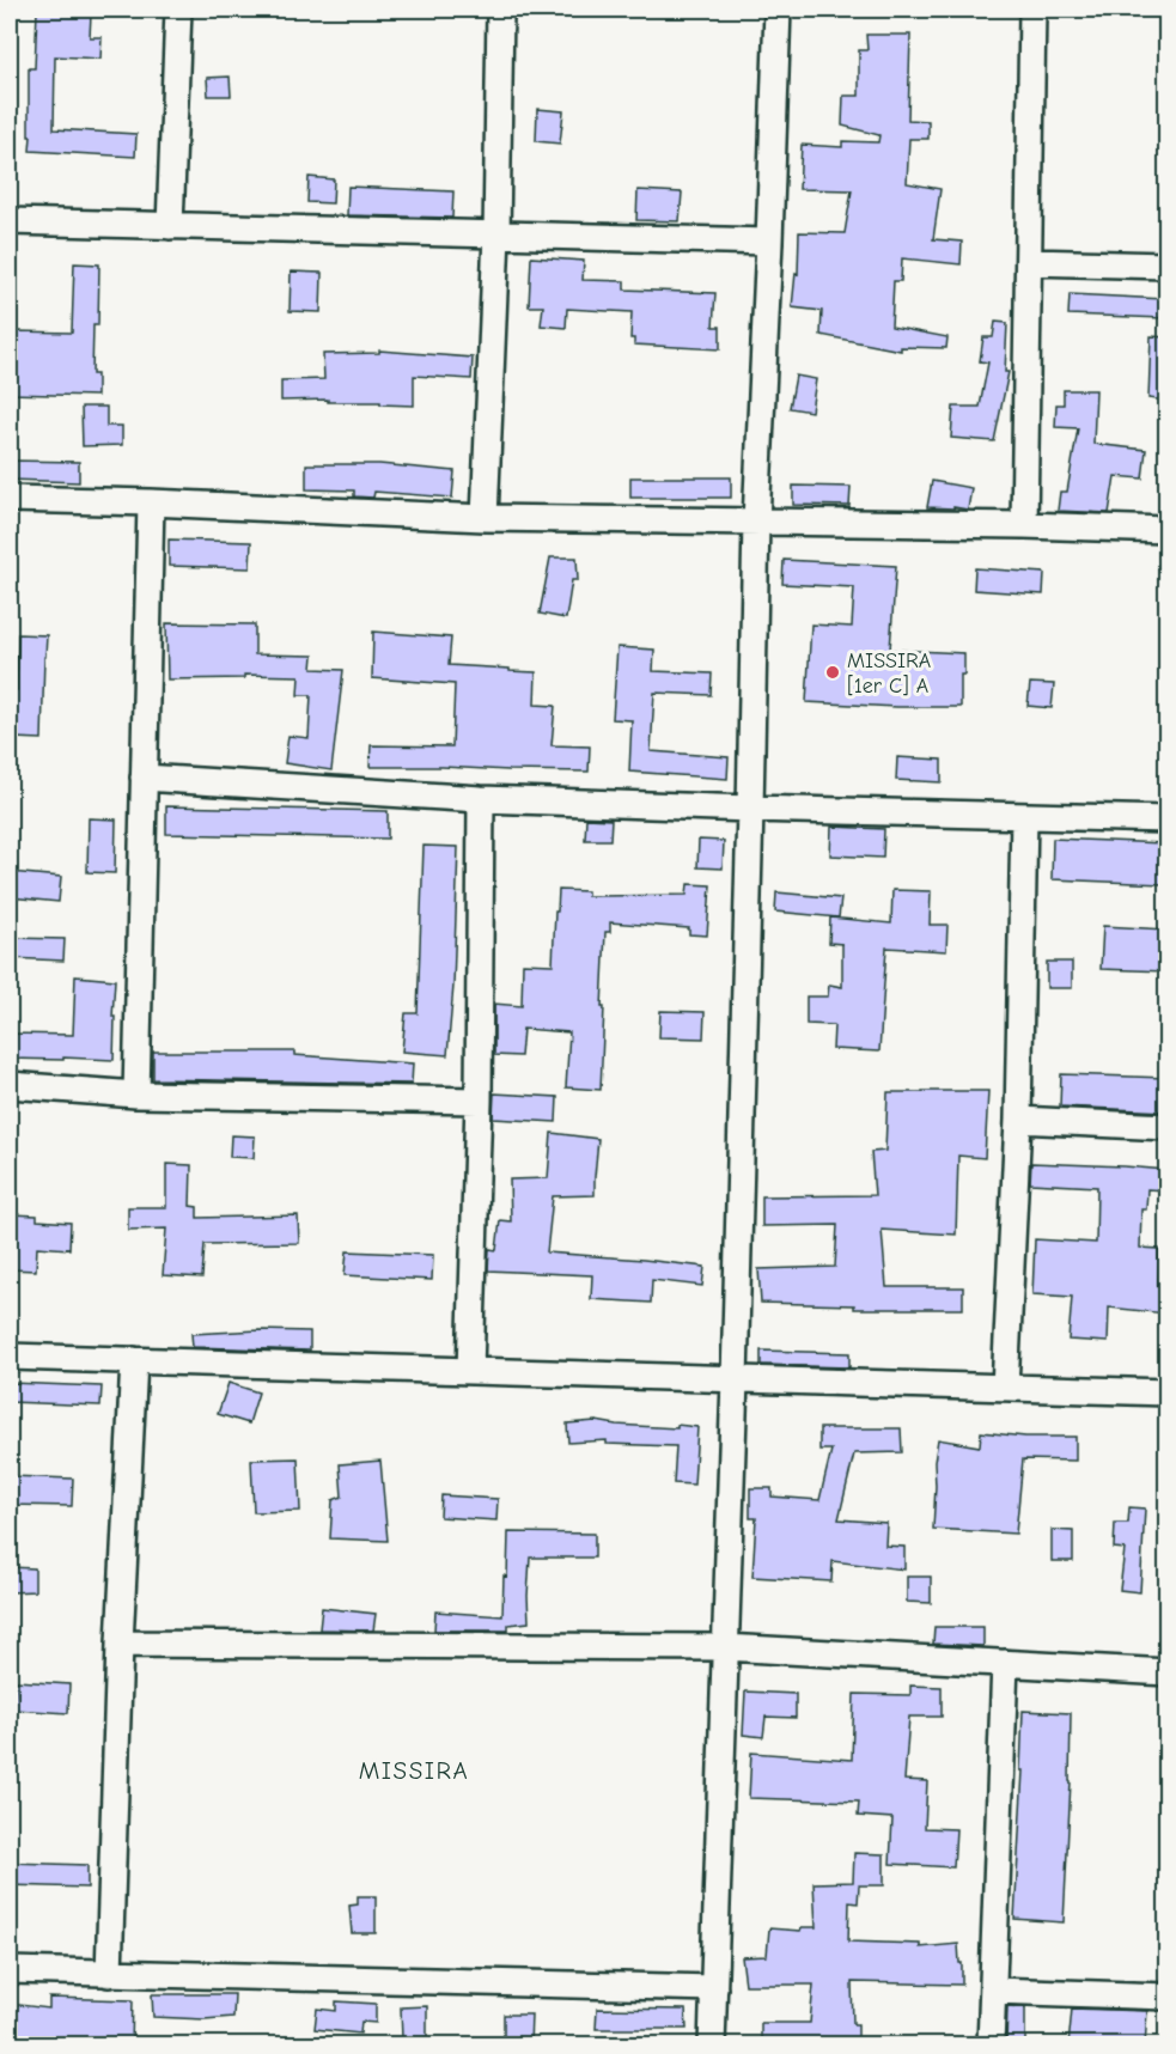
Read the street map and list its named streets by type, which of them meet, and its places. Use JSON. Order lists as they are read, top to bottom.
{
  "districts": ["MISSIRA"],
  "places": ["MISSIRA [1er C] A"]
}
